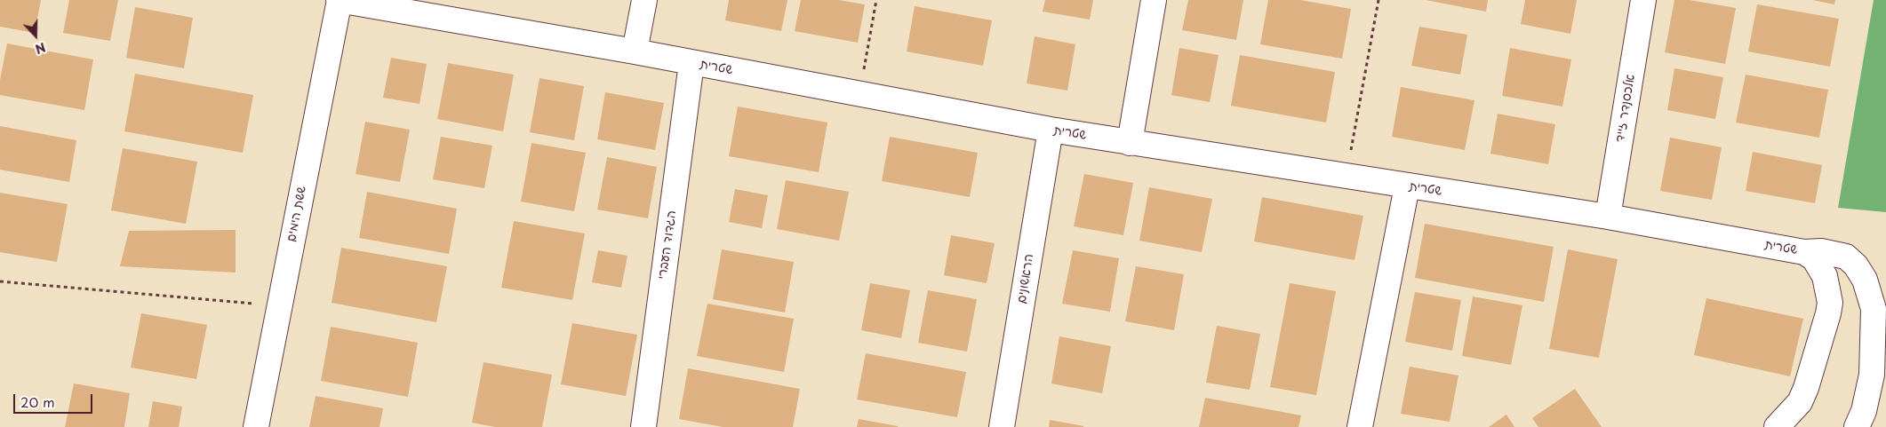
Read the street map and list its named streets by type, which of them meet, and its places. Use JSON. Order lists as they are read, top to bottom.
{
  "streets": {
    "street": [
      "שטרית",
      "אלכסנדר זייד",
      "ששת הימים",
      "הגדוד העברי",
      "הראשונים"
    ]
  },
  "crossings": [
    ["שטרית", "אלכסנדר זייד"],
    ["שטרית", "ששת הימים"],
    ["שטרית", "הגדוד העברי"],
    ["שטרית", "הראשונים"]
  ],
  "scale_bar": "20 m",
  "north": "bottom"
}
